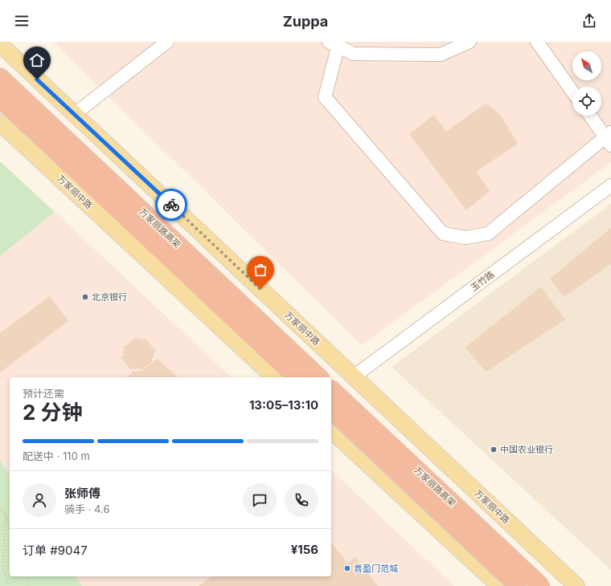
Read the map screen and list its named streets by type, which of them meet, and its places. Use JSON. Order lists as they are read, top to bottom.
{
  "streets": {
    "highway": ["万家丽路高架"],
    "main road": ["万家丽中路"],
    "street": ["玉竹路"]
  },
  "crossings": [
    ["万家丽中路", "玉竹路"]
  ],
  "places": ["北京银行", "中国农业银行", "喜盈门范城"],
  "north": "top left",
  "page": {
    "header": "Zuppa",
    "heading": ["2 分钟", "预计还需", "13:05–13:10"],
    "panel": [
      "张师傅",
      "骑手 · 4.6",
      "订单 #9047",
      "¥156"
    ],
    "bar": "配送中 · 110 m"
  }
}
